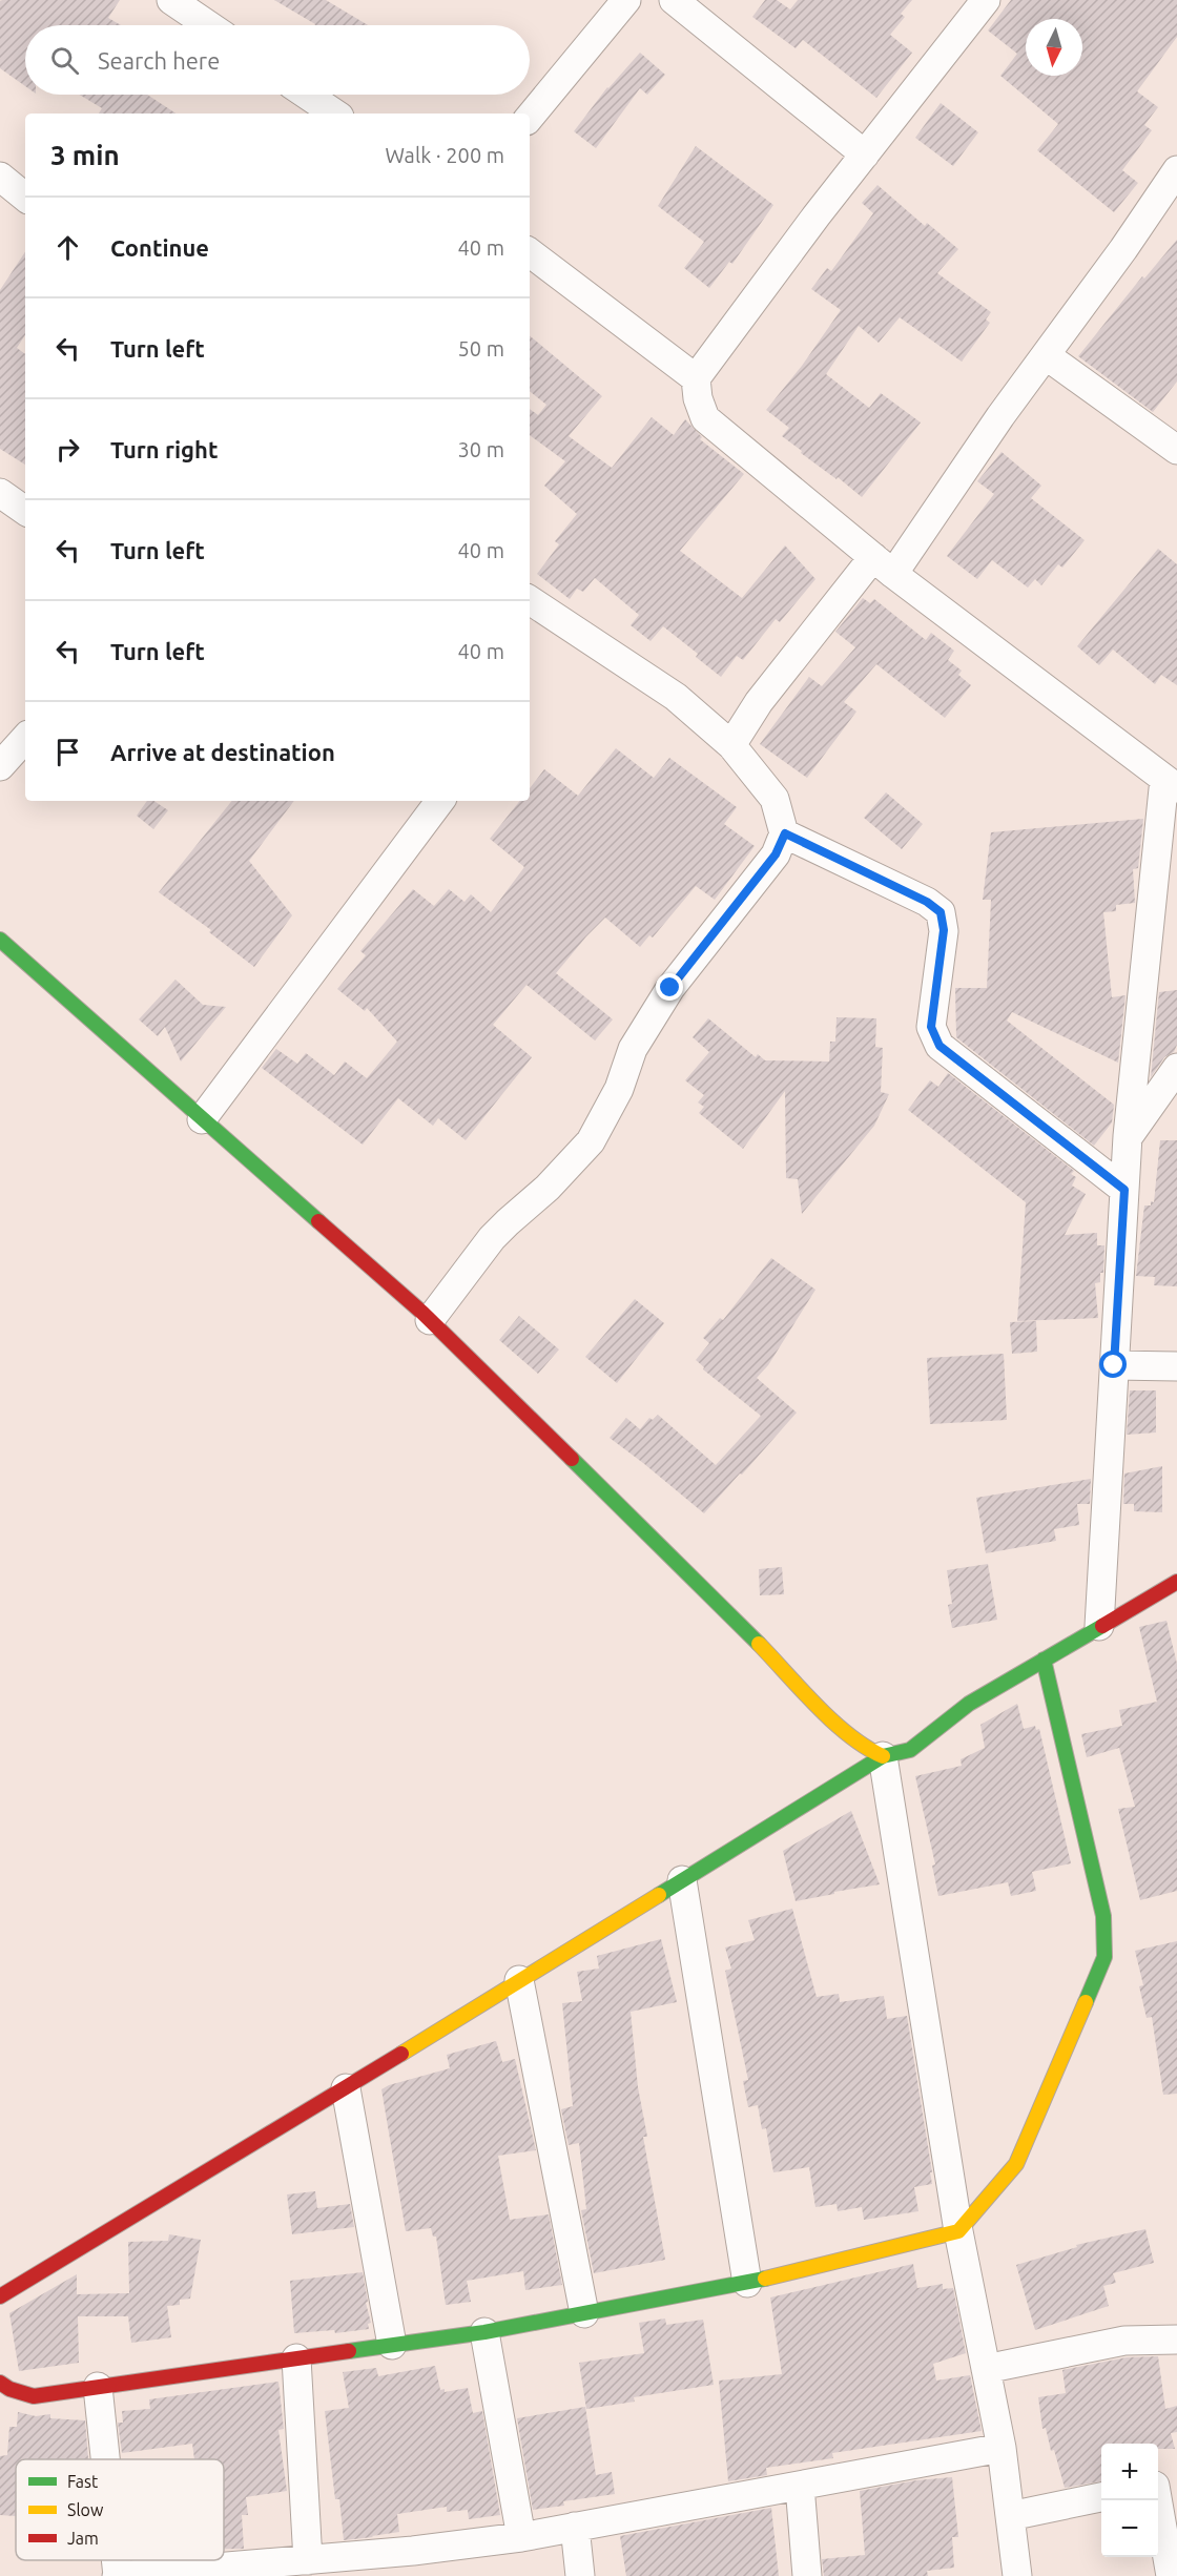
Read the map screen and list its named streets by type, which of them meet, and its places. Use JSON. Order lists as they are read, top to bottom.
{
  "legend": ["Fast", "Slow", "Jam"],
  "north": "bottom",
  "page": {
    "search": "Search here",
    "heading": ["3 min", "Walk · 200 m"],
    "list": [
      ["Continue", "40 m"],
      ["Turn left", "50 m"],
      ["Turn right", "30 m"],
      ["Turn left", "40 m"],
      ["Turn left", "40 m"],
      "Arrive at destination"
    ],
    "map_buttons": ["+", "−"]
  }
}
